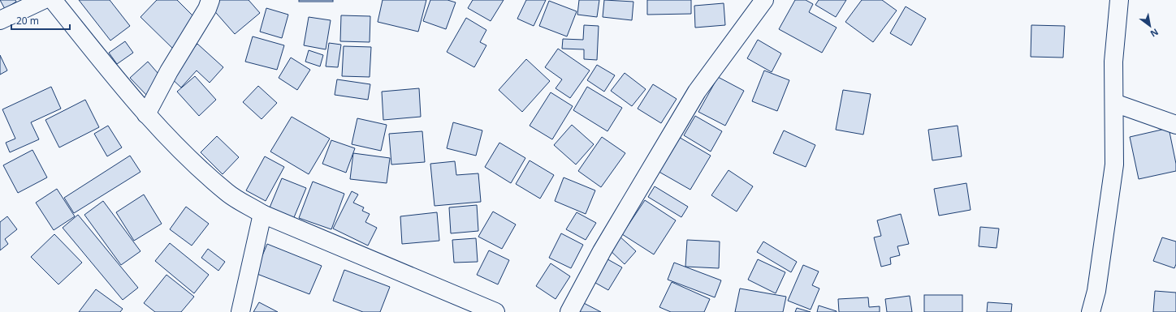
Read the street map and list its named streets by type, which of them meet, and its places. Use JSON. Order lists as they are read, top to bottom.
{
  "scale_bar": "20 m",
  "north": "bottom right"
}
